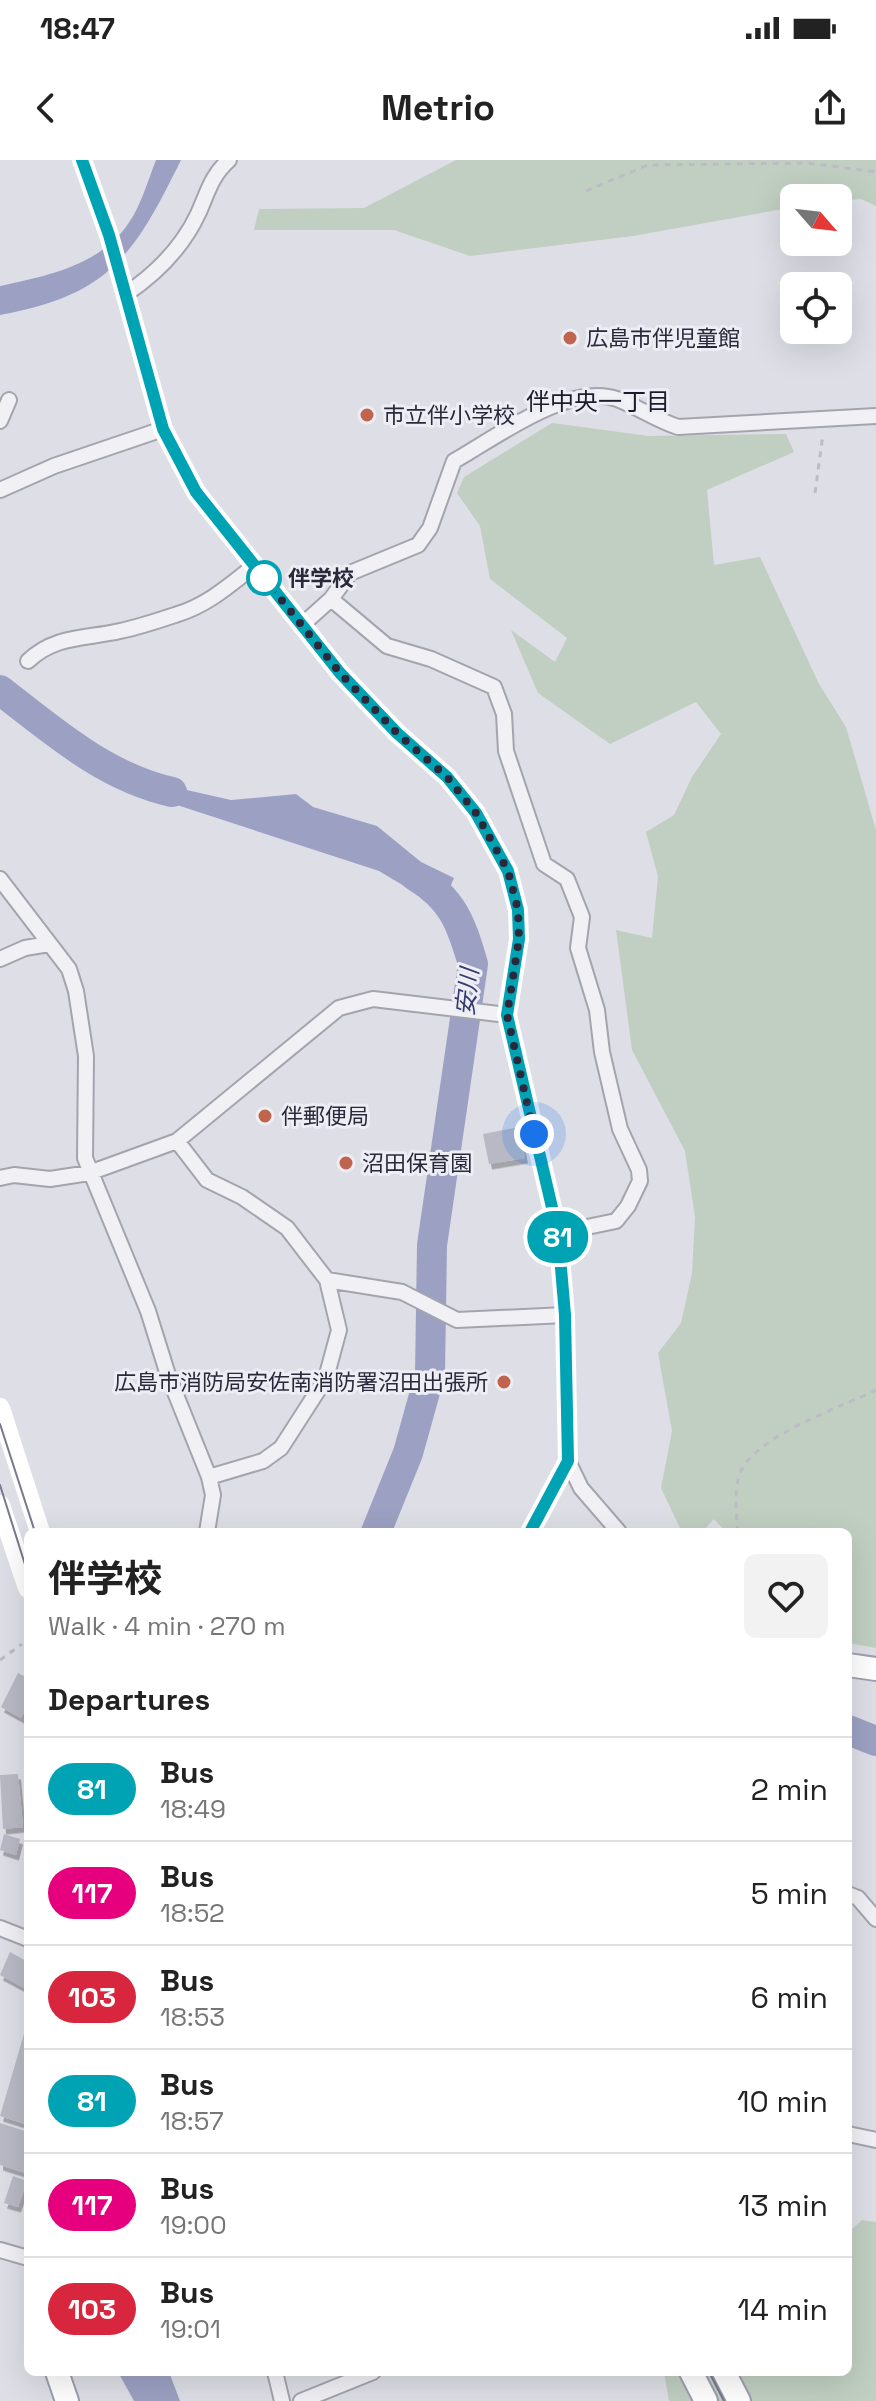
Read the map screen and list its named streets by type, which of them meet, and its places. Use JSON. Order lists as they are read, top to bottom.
{
  "districts": ["伴中央一丁目"],
  "water": ["安川"],
  "places": [
    "広島市伴児童館",
    "市立伴小学校",
    "伴学校",
    "伴郵便局",
    "沼田保育園",
    "広島市消防局安佐南消防署沼田出張所"
  ],
  "lines": ["bus line 81"],
  "north": "bottom right",
  "page": {
    "status": "18:47",
    "header": "Metrio",
    "on_map": "81",
    "heading": [
      ["伴学校", "Walk · 4 min · 270 m"],
      "Departures"
    ],
    "list": [
      {
        "mark": "81",
        "name": "Bus",
        "note": "18:49",
        "value": "2 min"
      },
      {
        "mark": "117",
        "name": "Bus",
        "note": "18:52",
        "value": "5 min"
      },
      {
        "mark": "103",
        "name": "Bus",
        "note": "18:53",
        "value": "6 min"
      },
      {
        "mark": "81",
        "name": "Bus",
        "note": "18:57",
        "value": "10 min"
      },
      {
        "mark": "117",
        "name": "Bus",
        "note": "19:00",
        "value": "13 min"
      },
      {
        "mark": "103",
        "name": "Bus",
        "note": "19:01",
        "value": "14 min"
      }
    ]
  }
}
